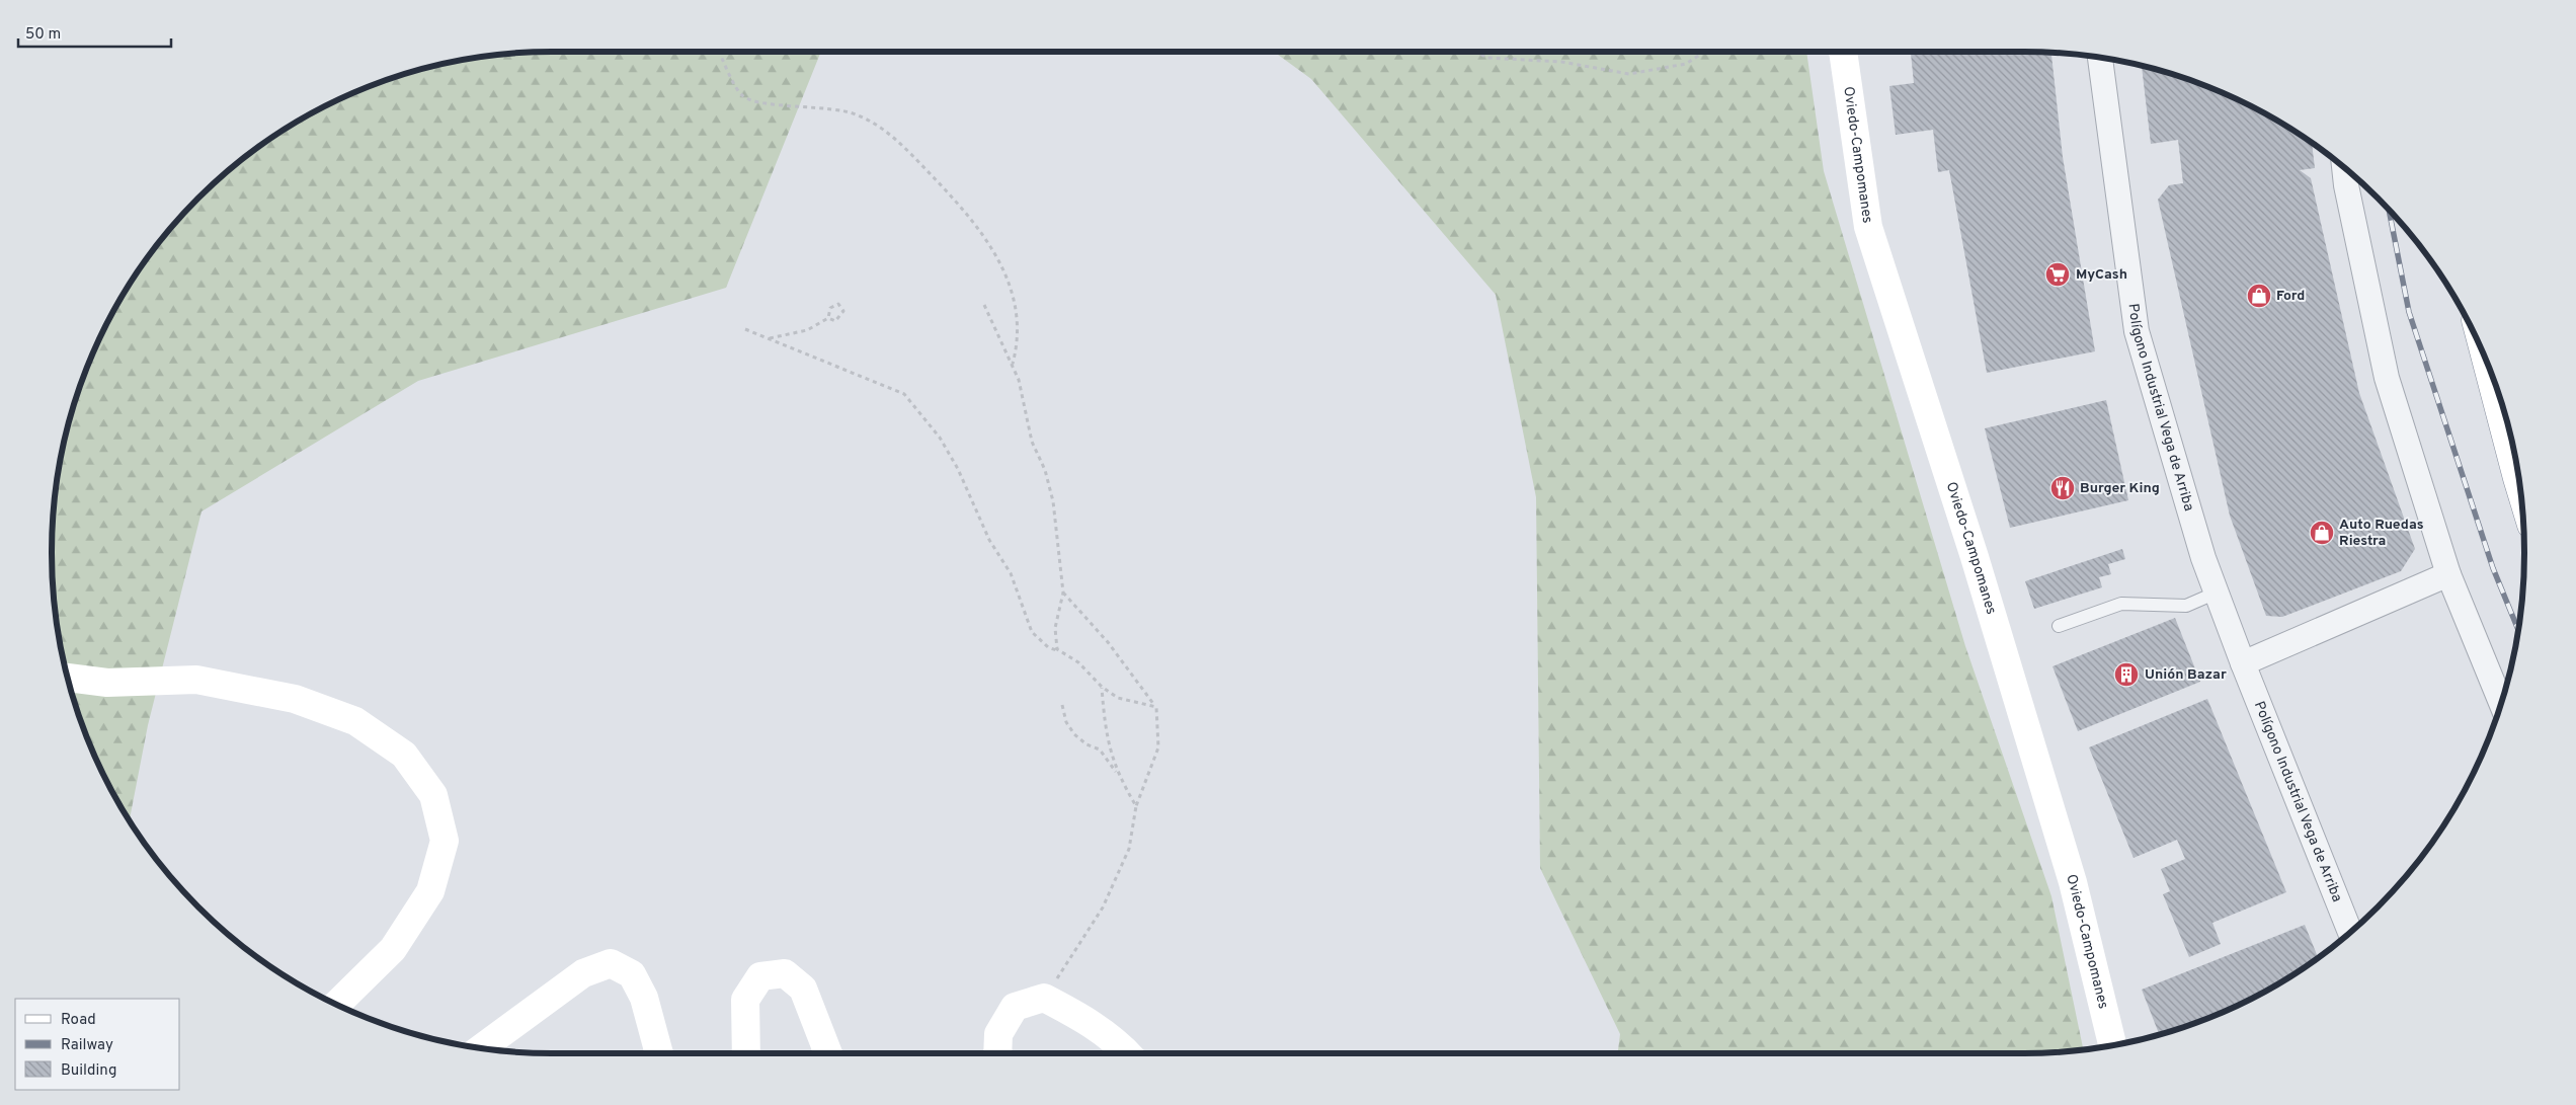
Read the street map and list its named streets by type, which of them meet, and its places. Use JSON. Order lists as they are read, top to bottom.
{
  "streets": {
    "main road": ["Oviedo-Campomanes"],
    "street": ["Polígono Industrial Vega de Arriba"]
  },
  "places": {
    "supermarket": ["MyCash"],
    "shop": ["Ford", "Auto Ruedas Riestra"],
    "restaurant": ["Burger King"],
    "building": ["Unión Bazar"]
  },
  "legend": ["Road", "Railway", "Building"],
  "scale_bar": "50 m"
}
